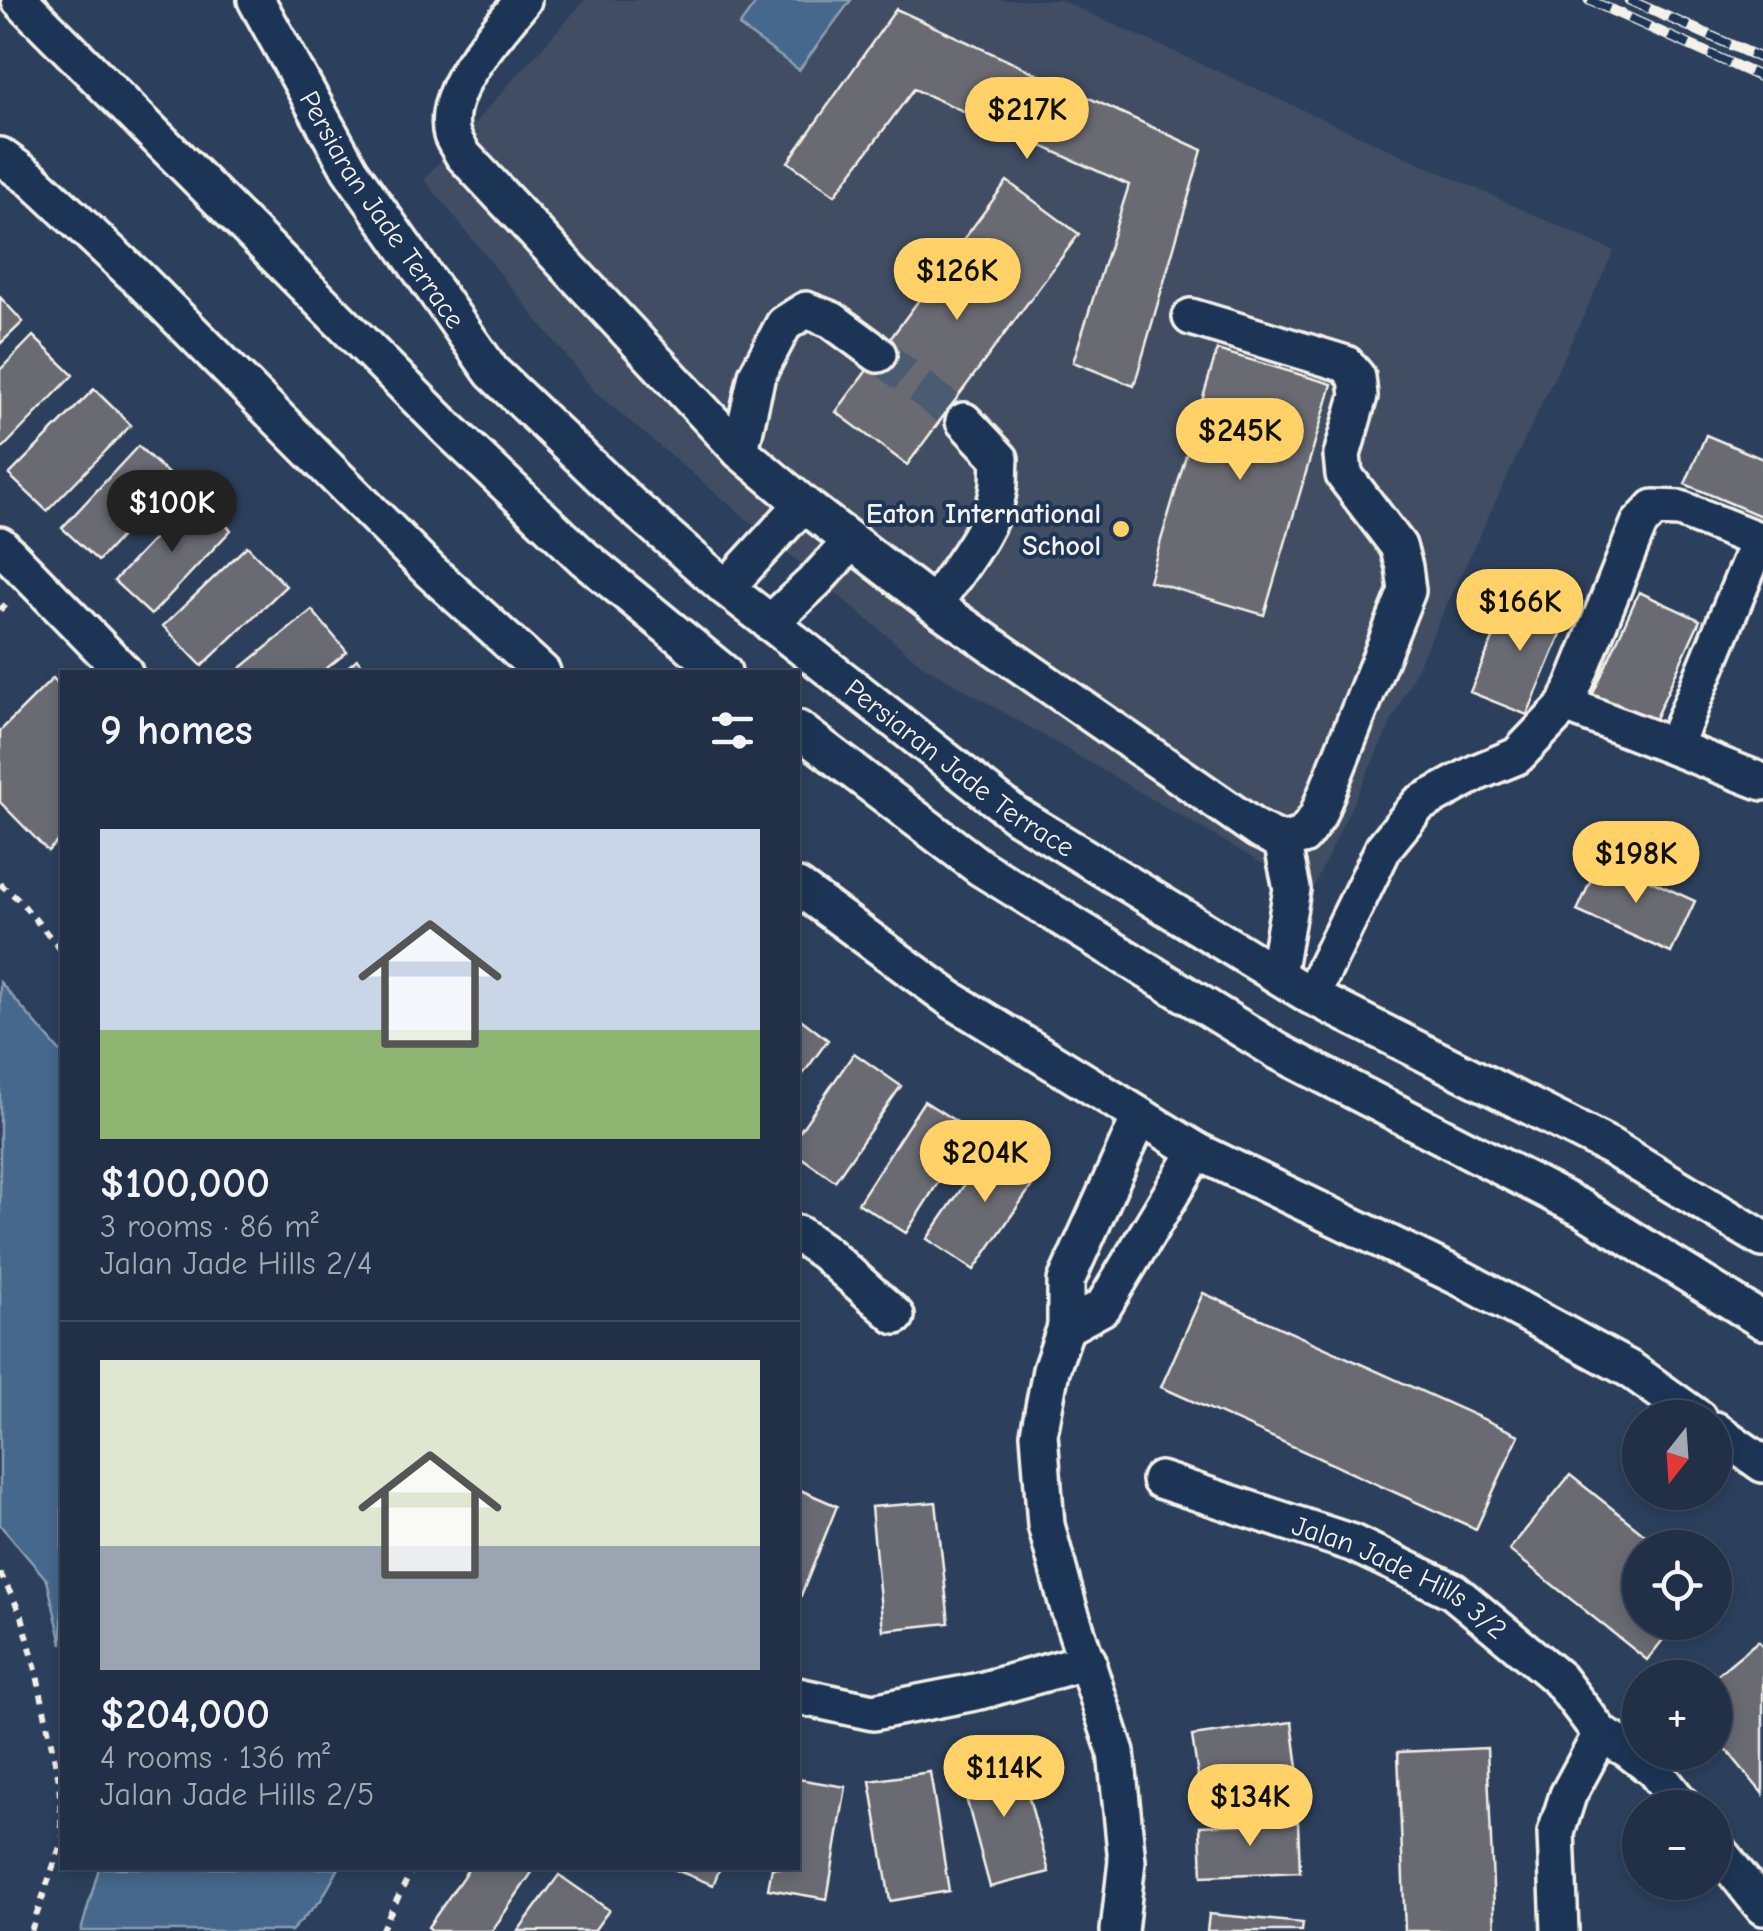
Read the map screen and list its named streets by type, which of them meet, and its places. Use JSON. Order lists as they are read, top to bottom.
{
  "streets": {
    "street": ["Persiaran Jade Terrace", "Jalan Jade Hills 3/2"]
  },
  "places": ["Eaton International School"],
  "north": "bottom",
  "page": {
    "price": [
      "$217K",
      "$126K",
      "$245K",
      "$100K",
      "$166K",
      "$198K",
      "$204K",
      "$114K",
      "$134K"
    ],
    "heading": "9 homes",
    "list": [
      {
        "name": "$100,000",
        "note": "3 rooms · 86 m² · Jalan Jade Hills 2/4"
      },
      {
        "name": "$204,000",
        "note": "4 rooms · 136 m² · Jalan Jade Hills 2/5"
      }
    ],
    "map_buttons": ["+", "−"]
  }
}
